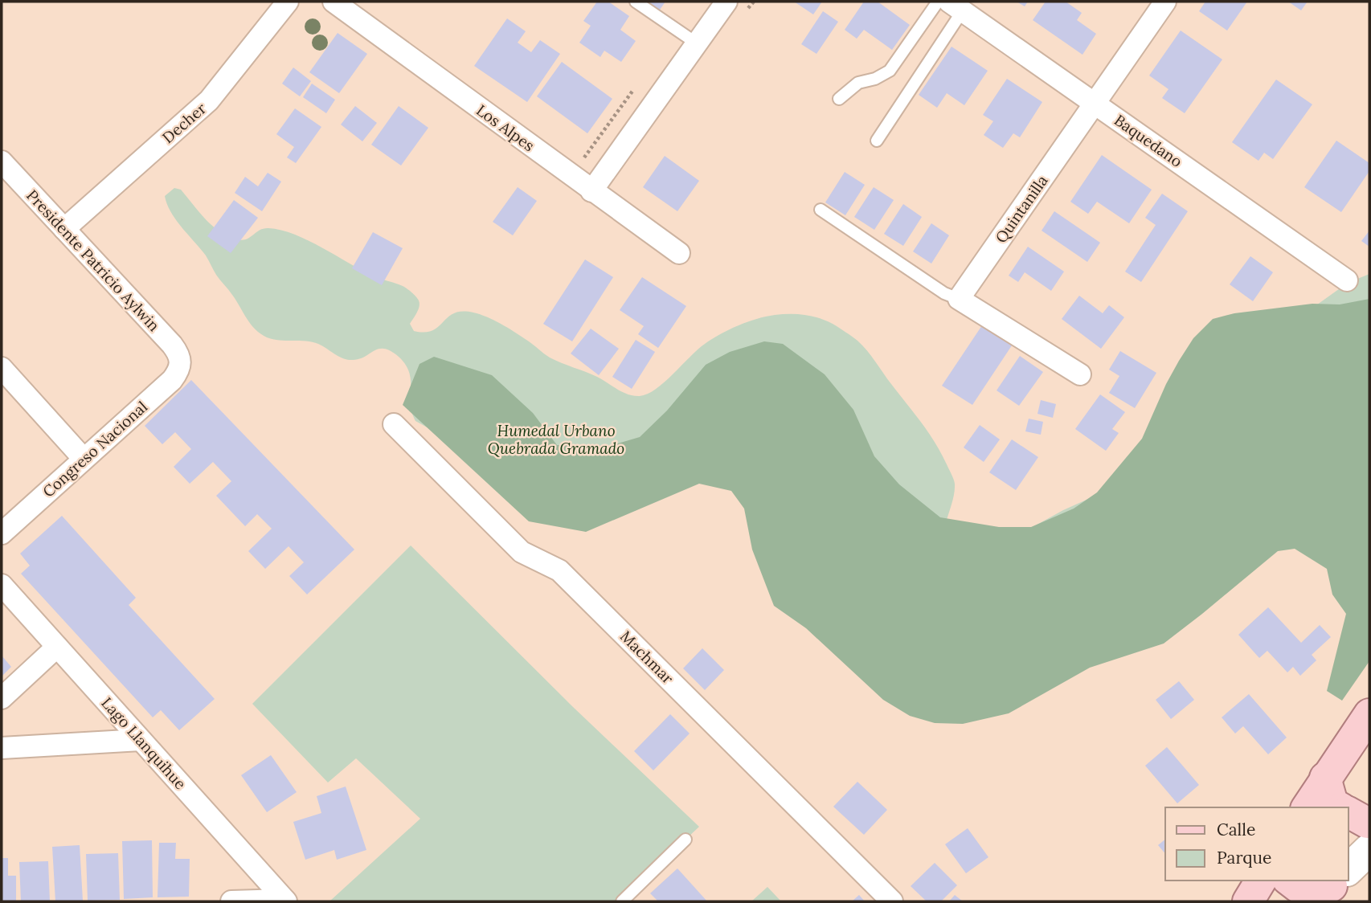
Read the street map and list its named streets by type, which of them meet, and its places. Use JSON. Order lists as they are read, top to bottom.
{
  "streets": {
    "street": [
      "Decher",
      "Los Alpes",
      "Baquedano",
      "Quintanilla",
      "Presidente Patricio Aylwin",
      "Congreso Nacional",
      "Machmar",
      "Lago Llanquihue"
    ]
  },
  "crossings": [
    ["Decher", "Presidente Patricio Aylwin"],
    ["Baquedano", "Quintanilla"],
    ["Presidente Patricio Aylwin", "Congreso Nacional"]
  ],
  "parks": ["Humedal Urbano Quebrada Gramado"],
  "legend": ["Calle", "Parque"]
}
